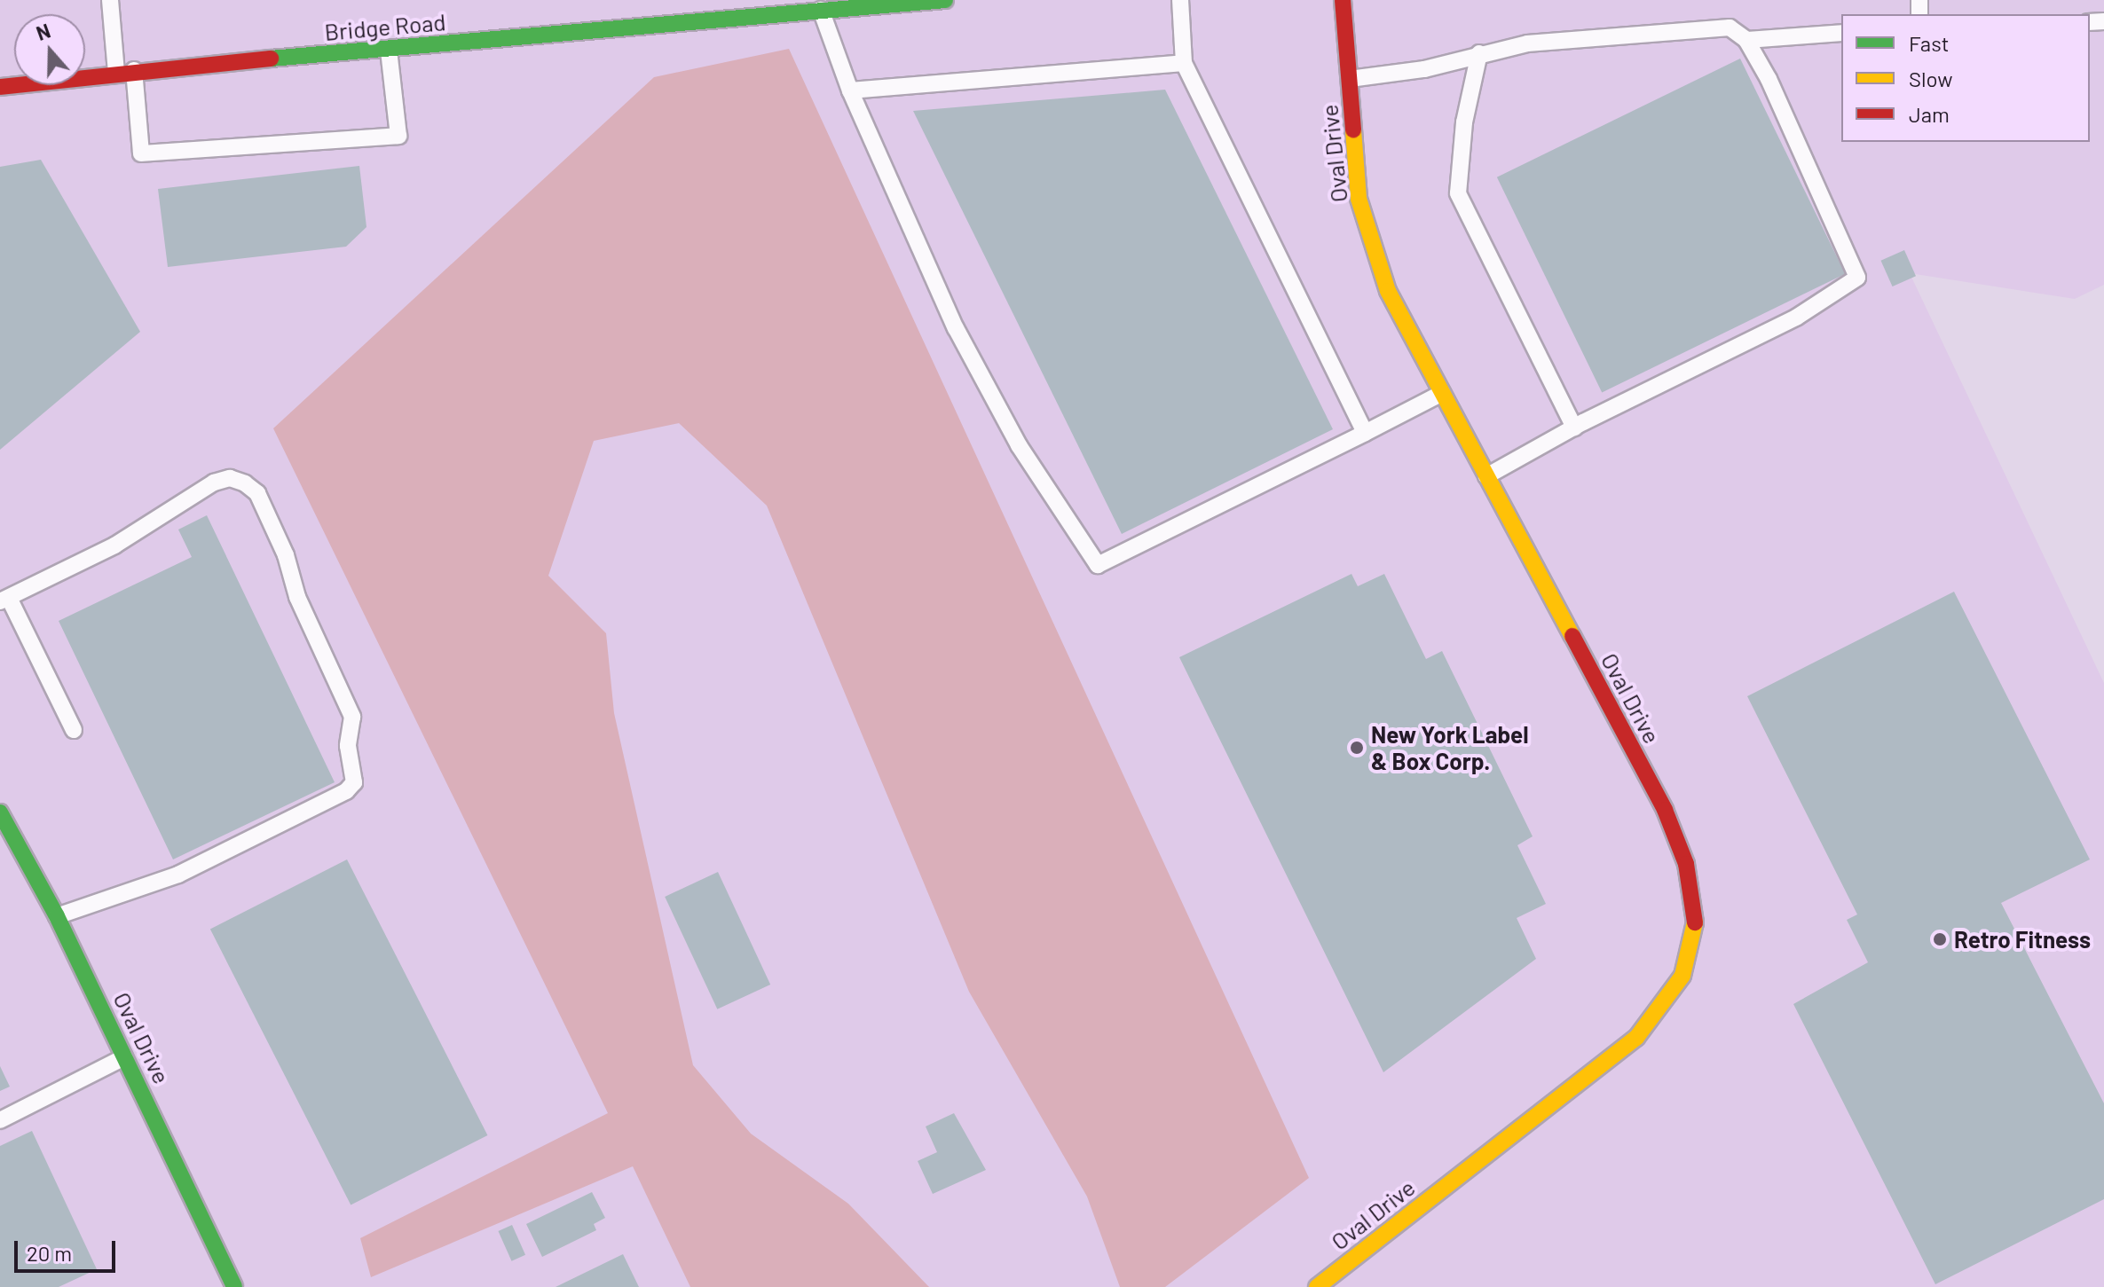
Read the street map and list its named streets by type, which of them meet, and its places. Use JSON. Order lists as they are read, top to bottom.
{
  "streets": {
    "street": ["Bridge Road", "Oval Drive"]
  },
  "places": ["New York Label & Box Corp.", "Retro Fitness"],
  "legend": ["Fast", "Slow", "Jam"],
  "scale_bar": "20 m",
  "north": "top"
}
